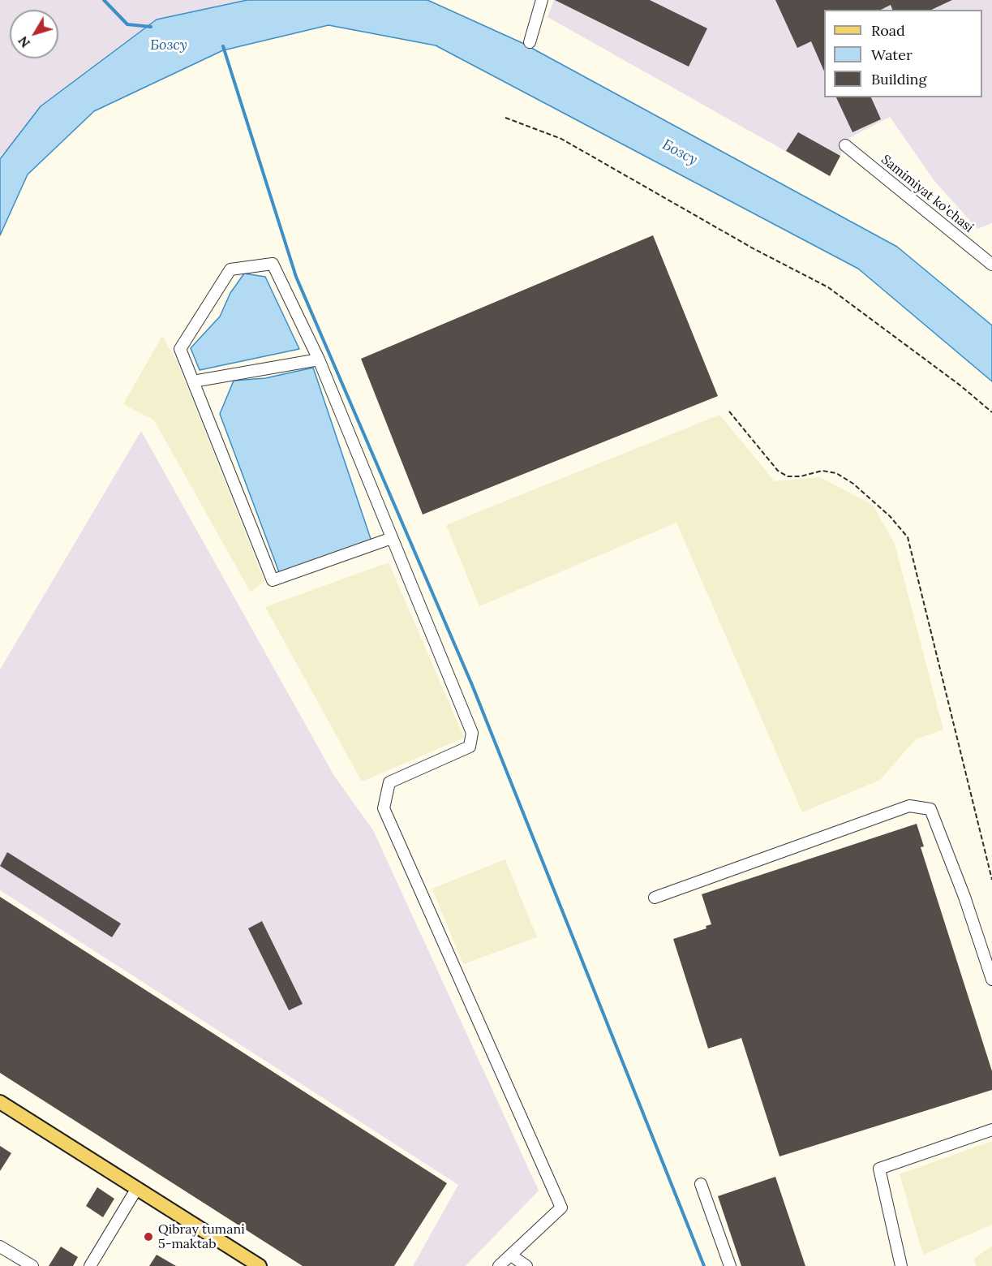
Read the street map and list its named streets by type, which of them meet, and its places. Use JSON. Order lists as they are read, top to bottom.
{
  "streets": {
    "street": ["Samimiyat ko'chasi"]
  },
  "water": ["Бозсу"],
  "places": ["Qibray tumani 5-maktab"],
  "legend": ["Road", "Water", "Building"],
  "north": "bottom left"
}
